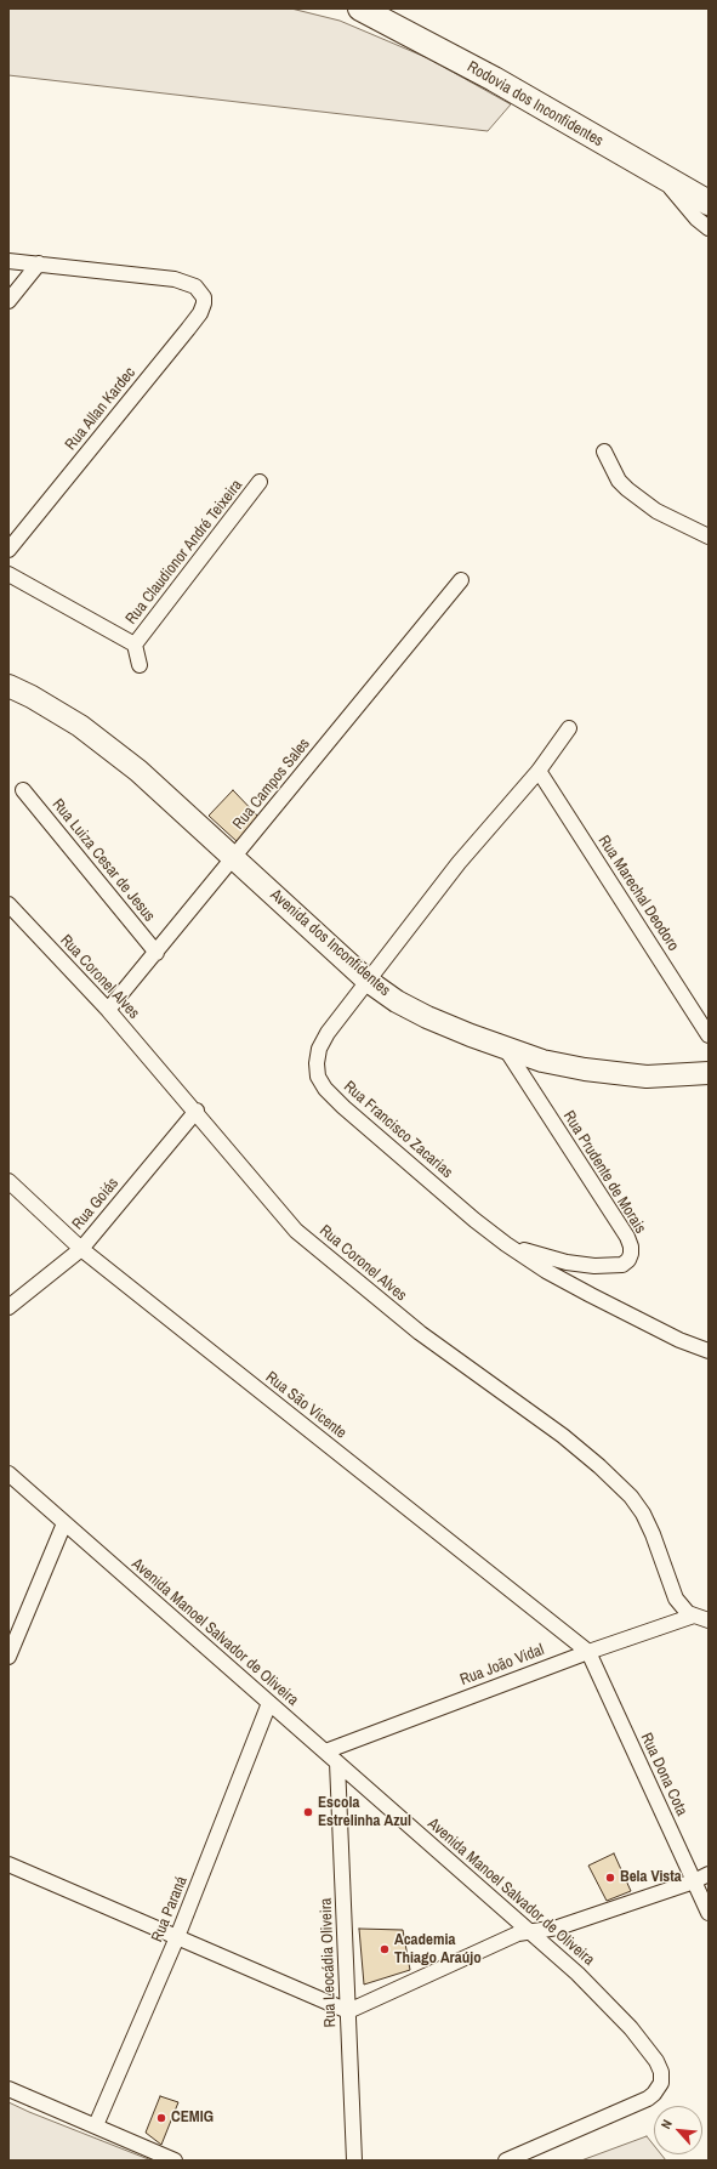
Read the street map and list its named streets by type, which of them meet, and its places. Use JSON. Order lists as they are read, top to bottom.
{
  "streets": {
    "main road": ["Rodovia dos Inconfidentes", "Avenida dos Inconfidentes"],
    "street": [
      "Rua Allan Kardec",
      "Rua Claudionor André Teixeira",
      "Rua Campos Sales",
      "Rua Luiza Cesar de Jesus",
      "Rua Marechal Deodoro",
      "Rua Coronel Alves",
      "Rua Francisco Zacarias",
      "Rua Prudente de Morais",
      "Rua Goiás",
      "Rua São Vicente",
      "Avenida Manoel Salvador de Oliveira",
      "Rua João Vidal",
      "Rua Dona Cota",
      "Rua Paraná",
      "Rua Leocádia Oliveira"
    ]
  },
  "crossings": [
    ["Rua Campos Sales", "Rua Luiza Cesar de Jesus"],
    ["Rua Campos Sales", "Avenida dos Inconfidentes"],
    ["Rua Campos Sales", "Rua Coronel Alves"],
    ["Rua Marechal Deodoro", "Rua Francisco Zacarias"],
    ["Avenida dos Inconfidentes", "Rua Francisco Zacarias"],
    ["Avenida dos Inconfidentes", "Rua Prudente de Morais"],
    ["Rua Coronel Alves", "Rua Goiás"],
    ["Rua Coronel Alves", "Rua João Vidal"],
    ["Rua Francisco Zacarias", "Rua Prudente de Morais"],
    ["Rua Goiás", "Rua São Vicente"],
    ["Rua São Vicente", "Rua João Vidal"],
    ["Rua São Vicente", "Rua Dona Cota"],
    ["Avenida Manoel Salvador de Oliveira", "Rua João Vidal"],
    ["Avenida Manoel Salvador de Oliveira", "Rua Paraná"],
    ["Avenida Manoel Salvador de Oliveira", "Rua Leocádia Oliveira"],
    ["Rua João Vidal", "Rua Dona Cota"]
  ],
  "places": [
    "Escola Estrelinha Azul",
    "Bela Vista",
    "Academia Thiago Araújo",
    "CEMIG"
  ],
  "north": "top left"
}
